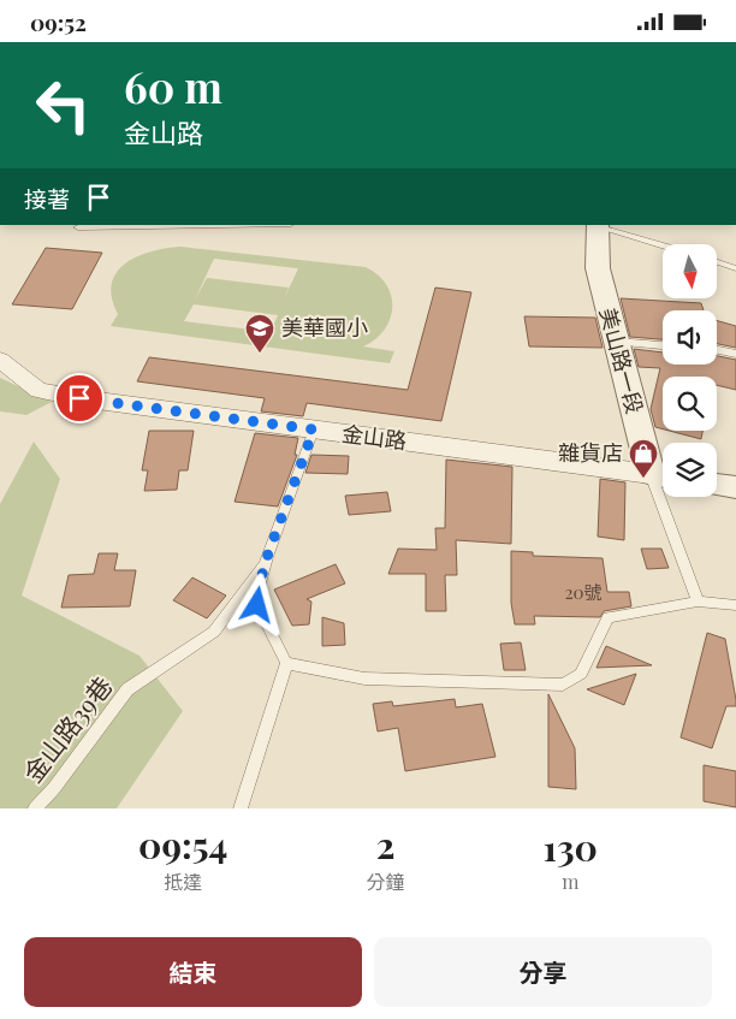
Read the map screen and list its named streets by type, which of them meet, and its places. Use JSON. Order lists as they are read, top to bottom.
{
  "streets": {
    "street": ["美山路一段", "金山路"],
    "lane": ["金山路39巷"]
  },
  "crossings": [
    ["美山路一段", "金山路"]
  ],
  "places": {
    "school or university": ["美華國小"],
    "shop": ["雜貨店"]
  },
  "house_numbers": ["20號"],
  "north": "bottom",
  "page": {
    "status": "09:52",
    "turn": ["60 m", "金山路"],
    "then": "接著",
    "eta": [
      "09:54",
      "抵達",
      "2",
      "分鐘",
      "130",
      "m"
    ],
    "buttons": ["結束", "分享"]
  }
}
